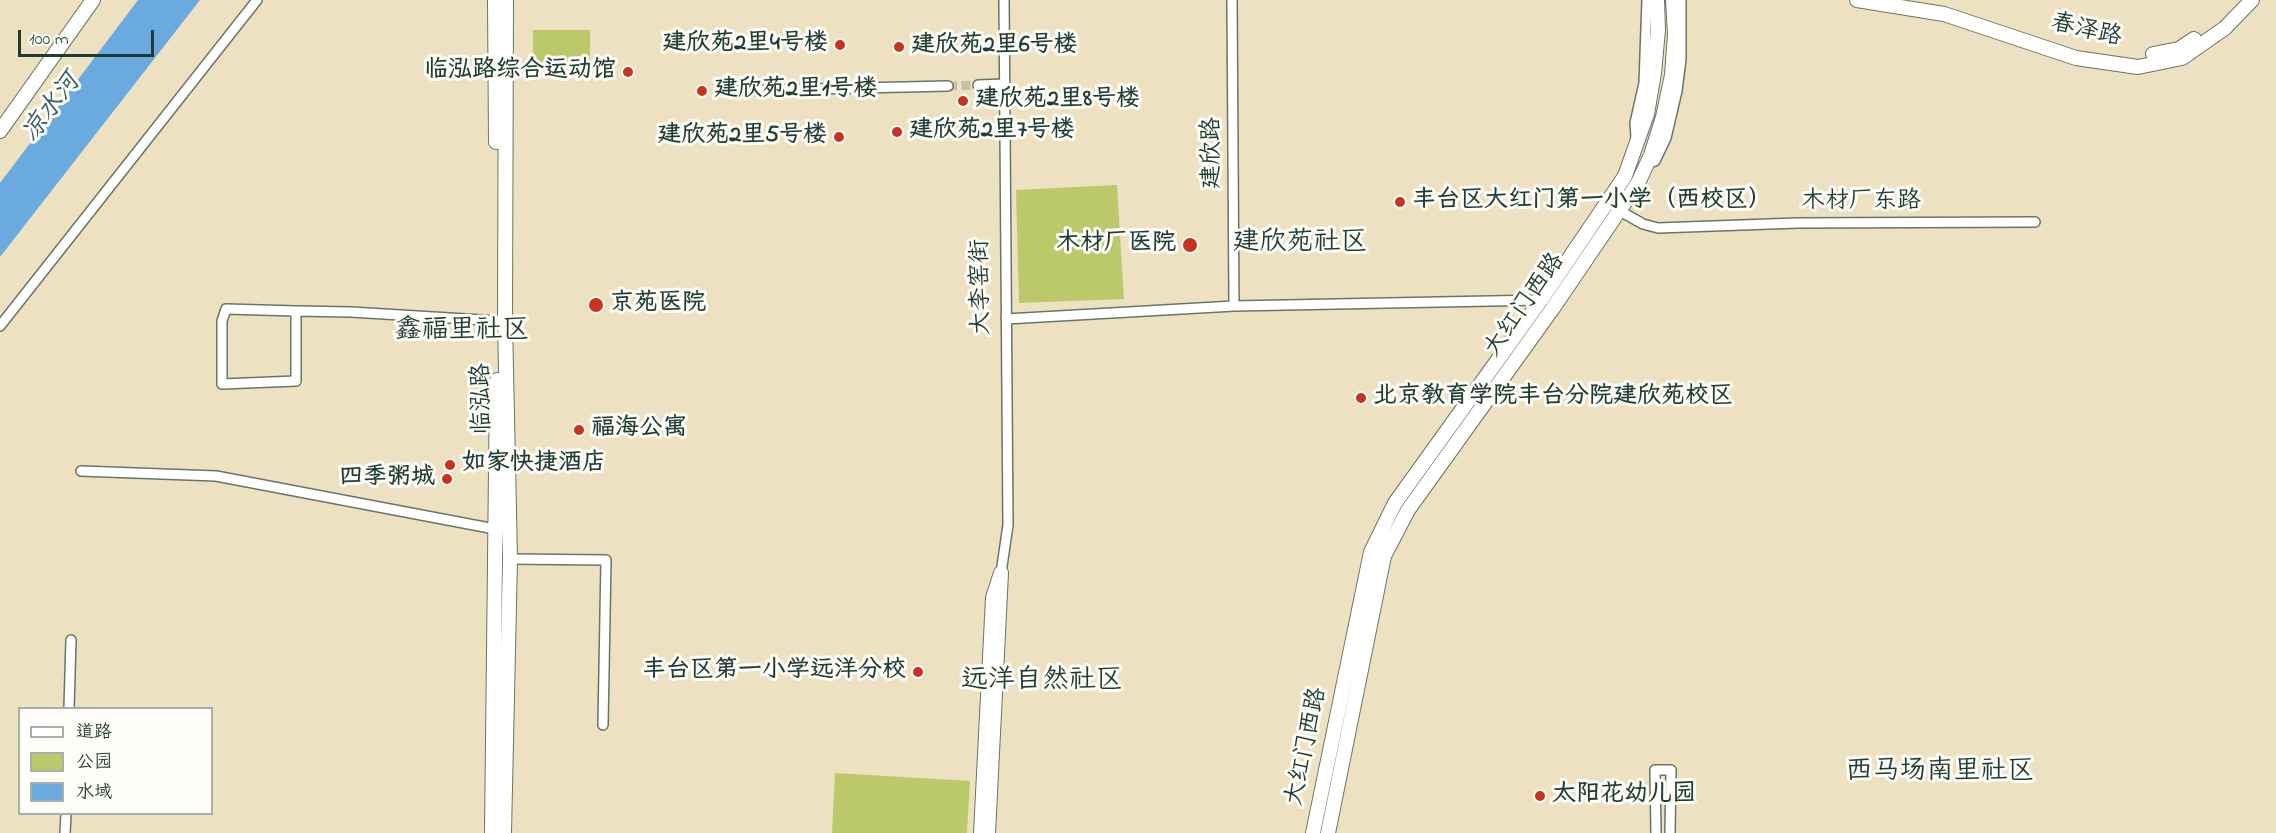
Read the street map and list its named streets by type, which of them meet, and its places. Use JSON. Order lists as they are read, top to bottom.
{
  "streets": {
    "main road": [
      "春泽路",
      "大李窑街",
      "大红门西路",
      "临泓路"
    ],
    "street": ["建欣路", "木材厂东路"]
  },
  "crossings": [
    ["木材厂东路", "大红门西路"]
  ],
  "districts": [
    "建欣苑社区",
    "鑫福里社区",
    "远洋自然社区",
    "西马场南里社区"
  ],
  "water": ["凉水河"],
  "places": [
    "建欣苑2里4号楼",
    "建欣苑2里6号楼",
    "临泓路综合运动馆",
    "建欣苑2里1号楼",
    "建欣苑2里8号楼",
    "建欣苑2里7号楼",
    "建欣苑2里5号楼",
    "丰台区大红门第一小学（西校区）",
    "木材厂医院",
    "京苑医院",
    "北京教育学院丰台分院建欣苑校区",
    "福海公寓",
    "如家快捷酒店",
    "四季粥城",
    "丰台区第一小学远洋分校",
    "太阳花幼儿园"
  ],
  "legend": ["道路", "公园", "水域"],
  "scale_bar": "100 m"
}
